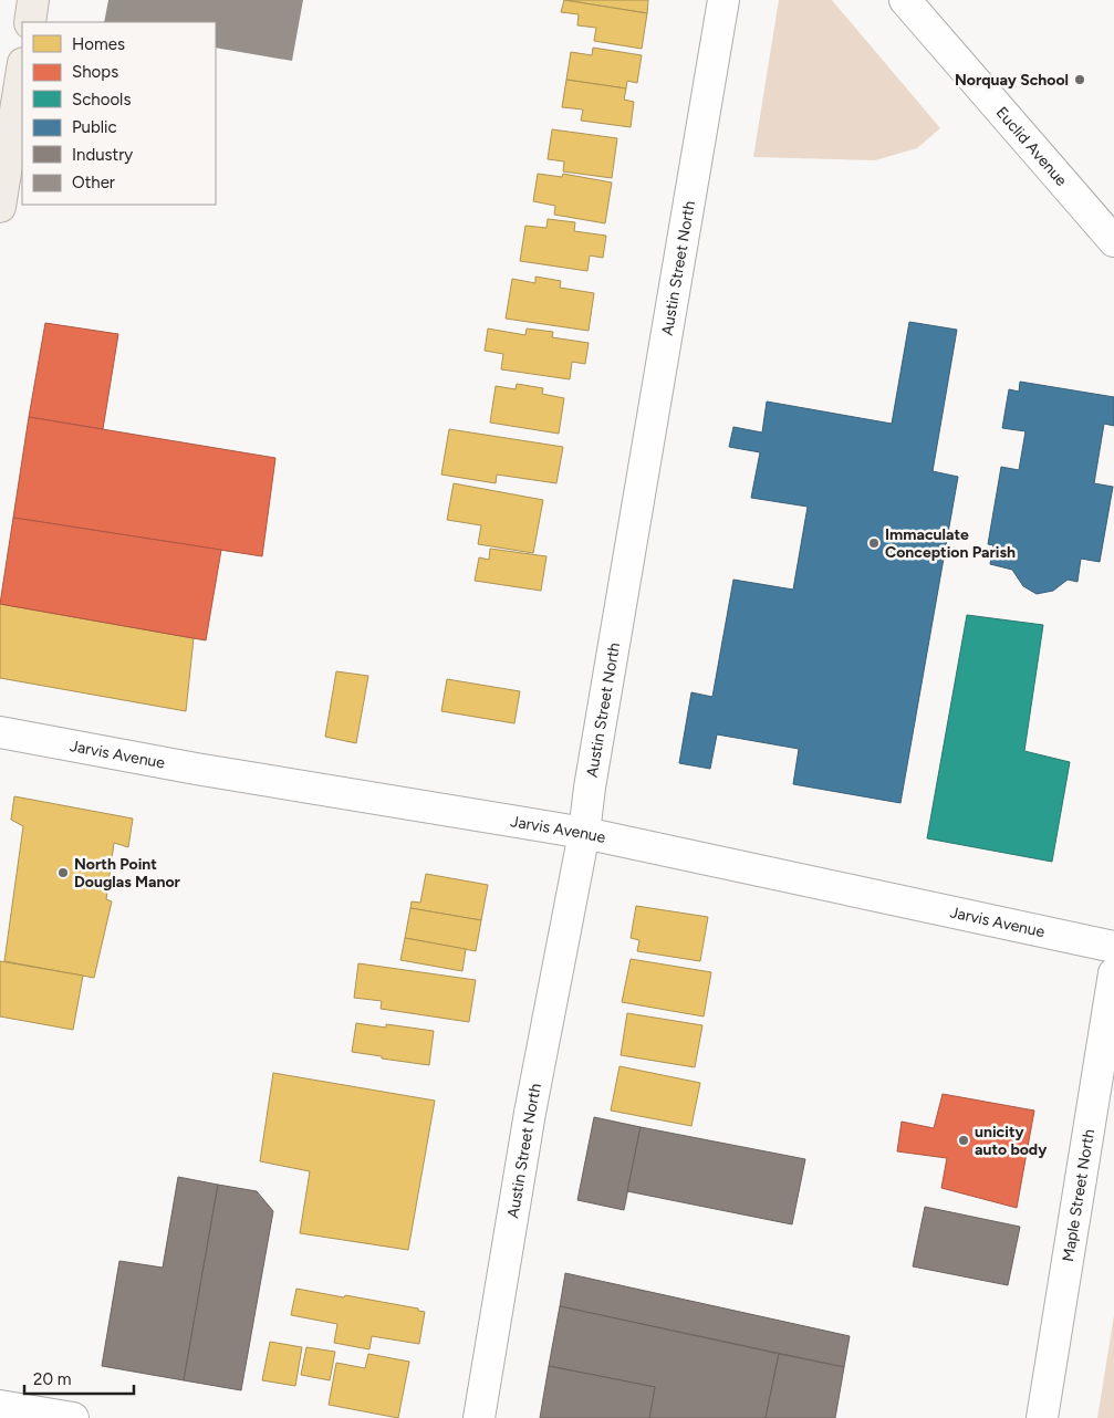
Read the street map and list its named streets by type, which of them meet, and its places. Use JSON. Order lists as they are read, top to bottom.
{
  "streets": {
    "street": [
      "Euclid Avenue",
      "Austin Street North",
      "Jarvis Avenue",
      "Maple Street North"
    ]
  },
  "crossings": [
    ["Austin Street North", "Jarvis Avenue"]
  ],
  "places": [
    "Norquay School",
    "Immaculate Conception Parish",
    "North Point Douglas Manor",
    "unicity auto body"
  ],
  "legend": [
    "Homes",
    "Shops",
    "Schools",
    "Public",
    "Industry",
    "Other"
  ],
  "scale_bar": "20 m"
}
